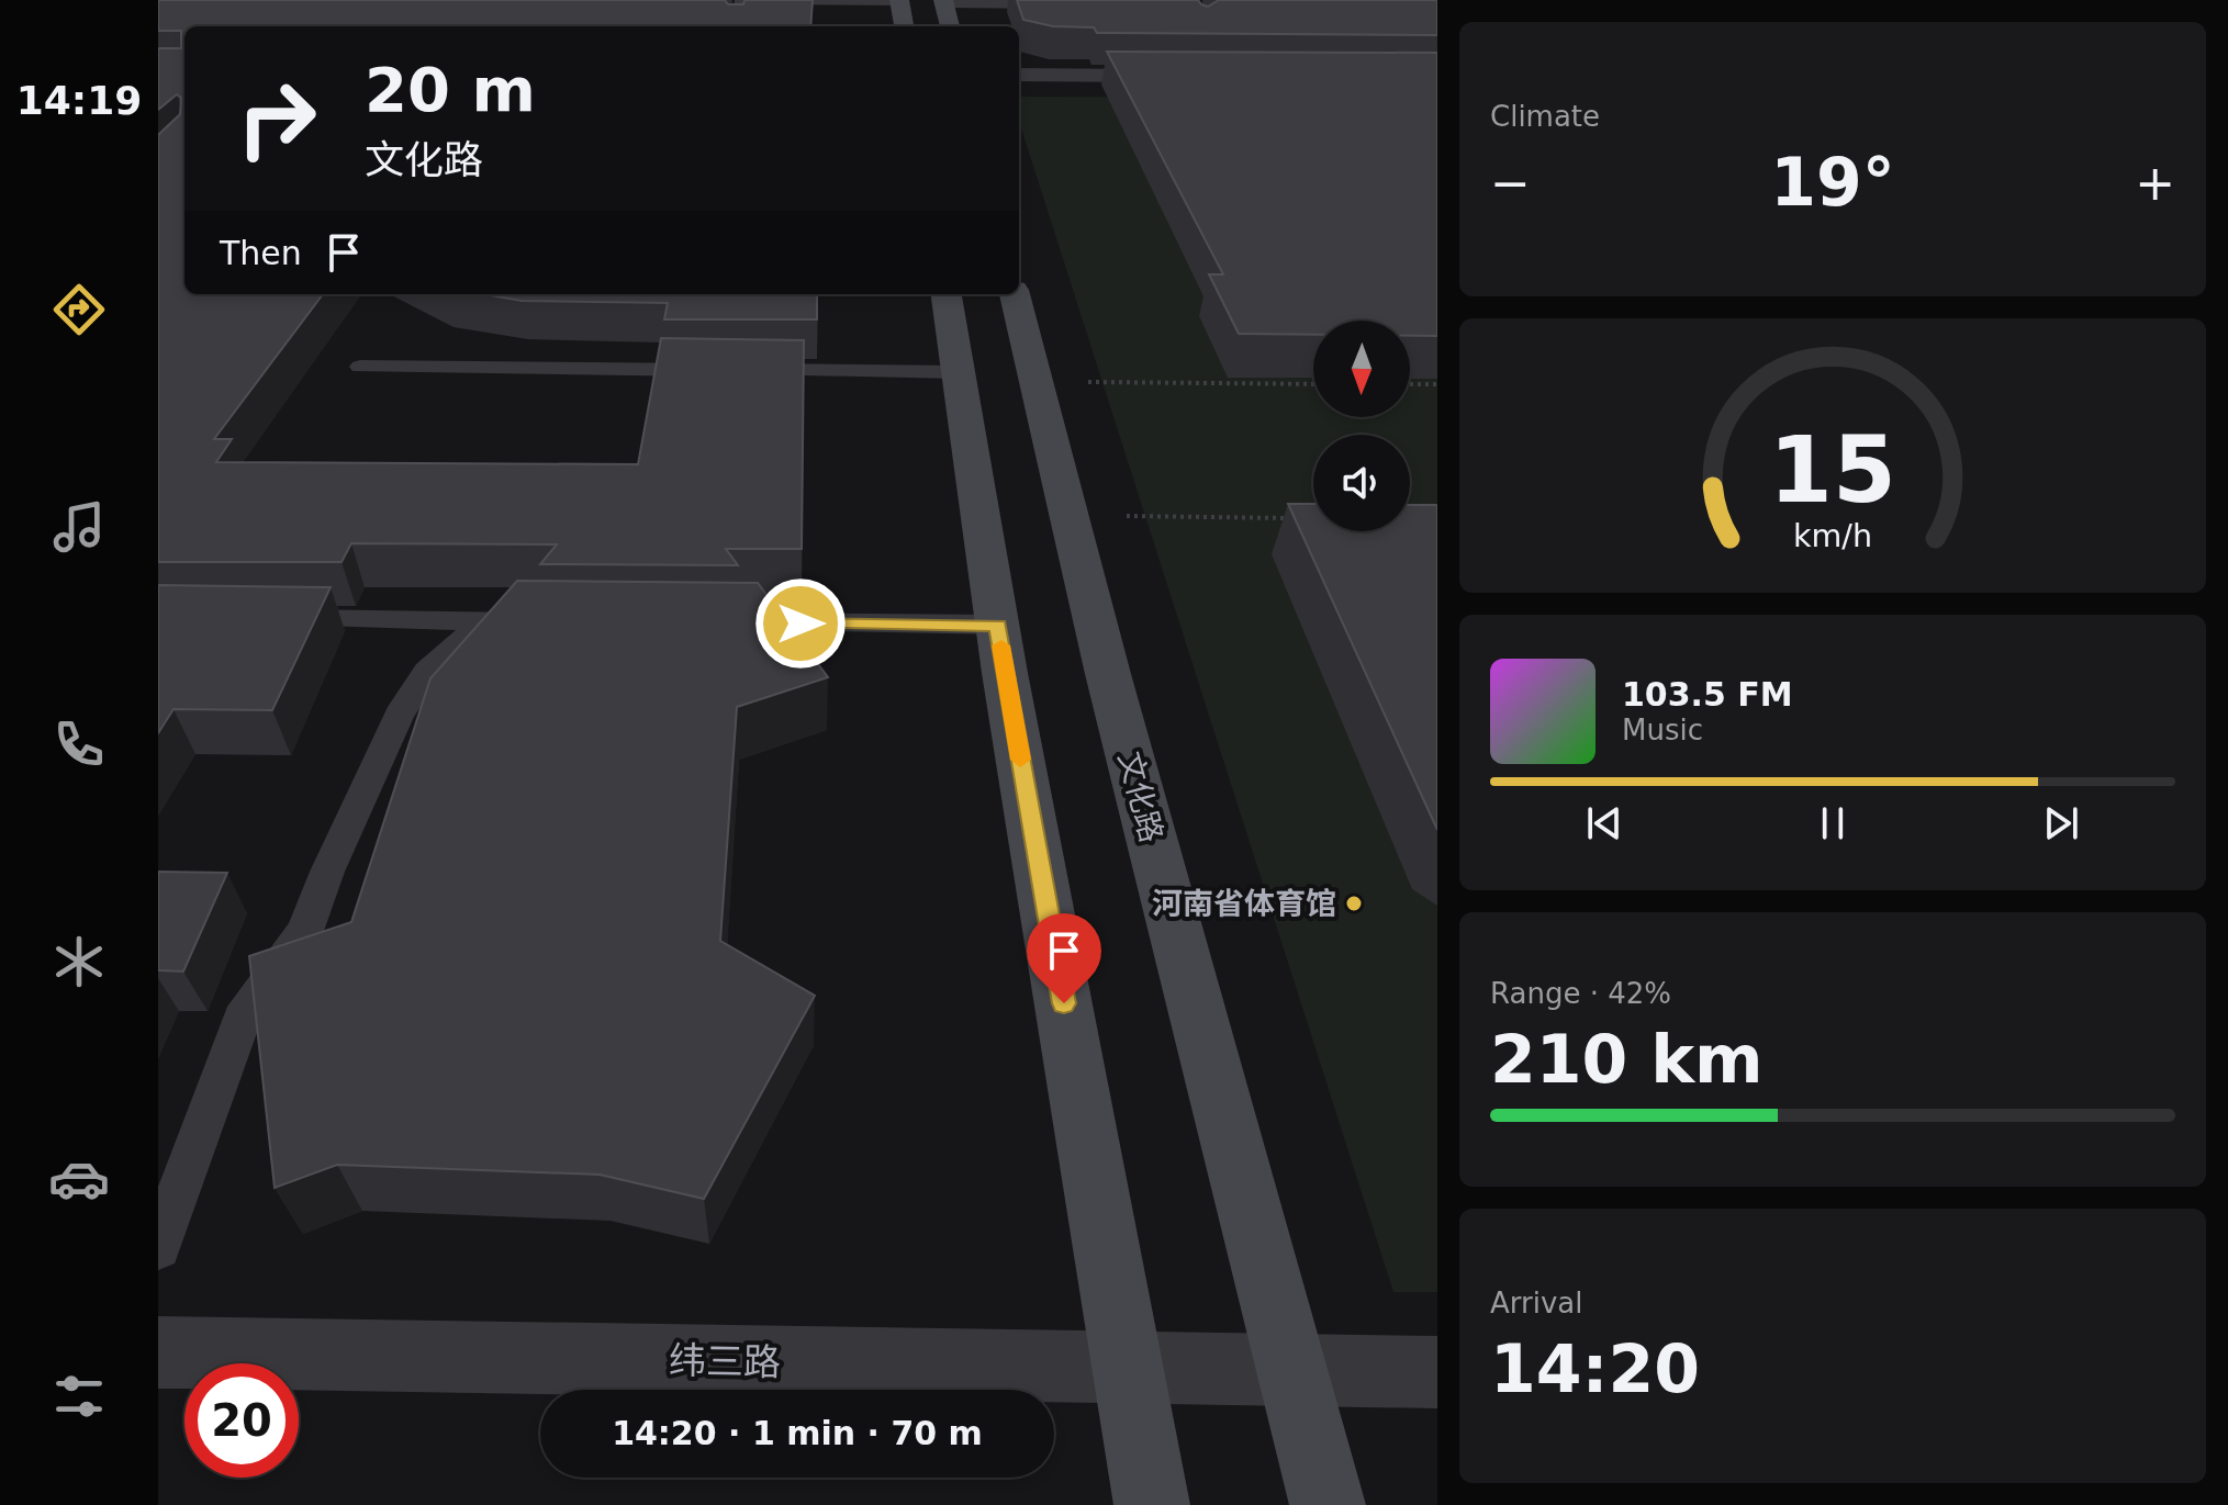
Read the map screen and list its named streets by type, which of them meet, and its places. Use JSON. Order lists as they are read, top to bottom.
{
  "streets": {
    "main road": ["文化路"],
    "street": ["纬三路"]
  },
  "crossings": [
    ["文化路", "纬三路"]
  ],
  "places": ["河南省体育馆"],
  "north": "bottom",
  "page": {
    "tabs": "14:19",
    "tile": [
      "Climate",
      ["Range · 42%", "210 km"],
      ["Arrival", "14:20"]
    ],
    "turn": ["20 m", "文化路"],
    "heat": ["−", "19°", "+"],
    "then": "Then",
    "song": ["103.5 FM", "Music"],
    "limit": "20",
    "trip": "14:20 · 1 min · 70 m",
    "gauge": ["15", "km/h"]
  }
}
